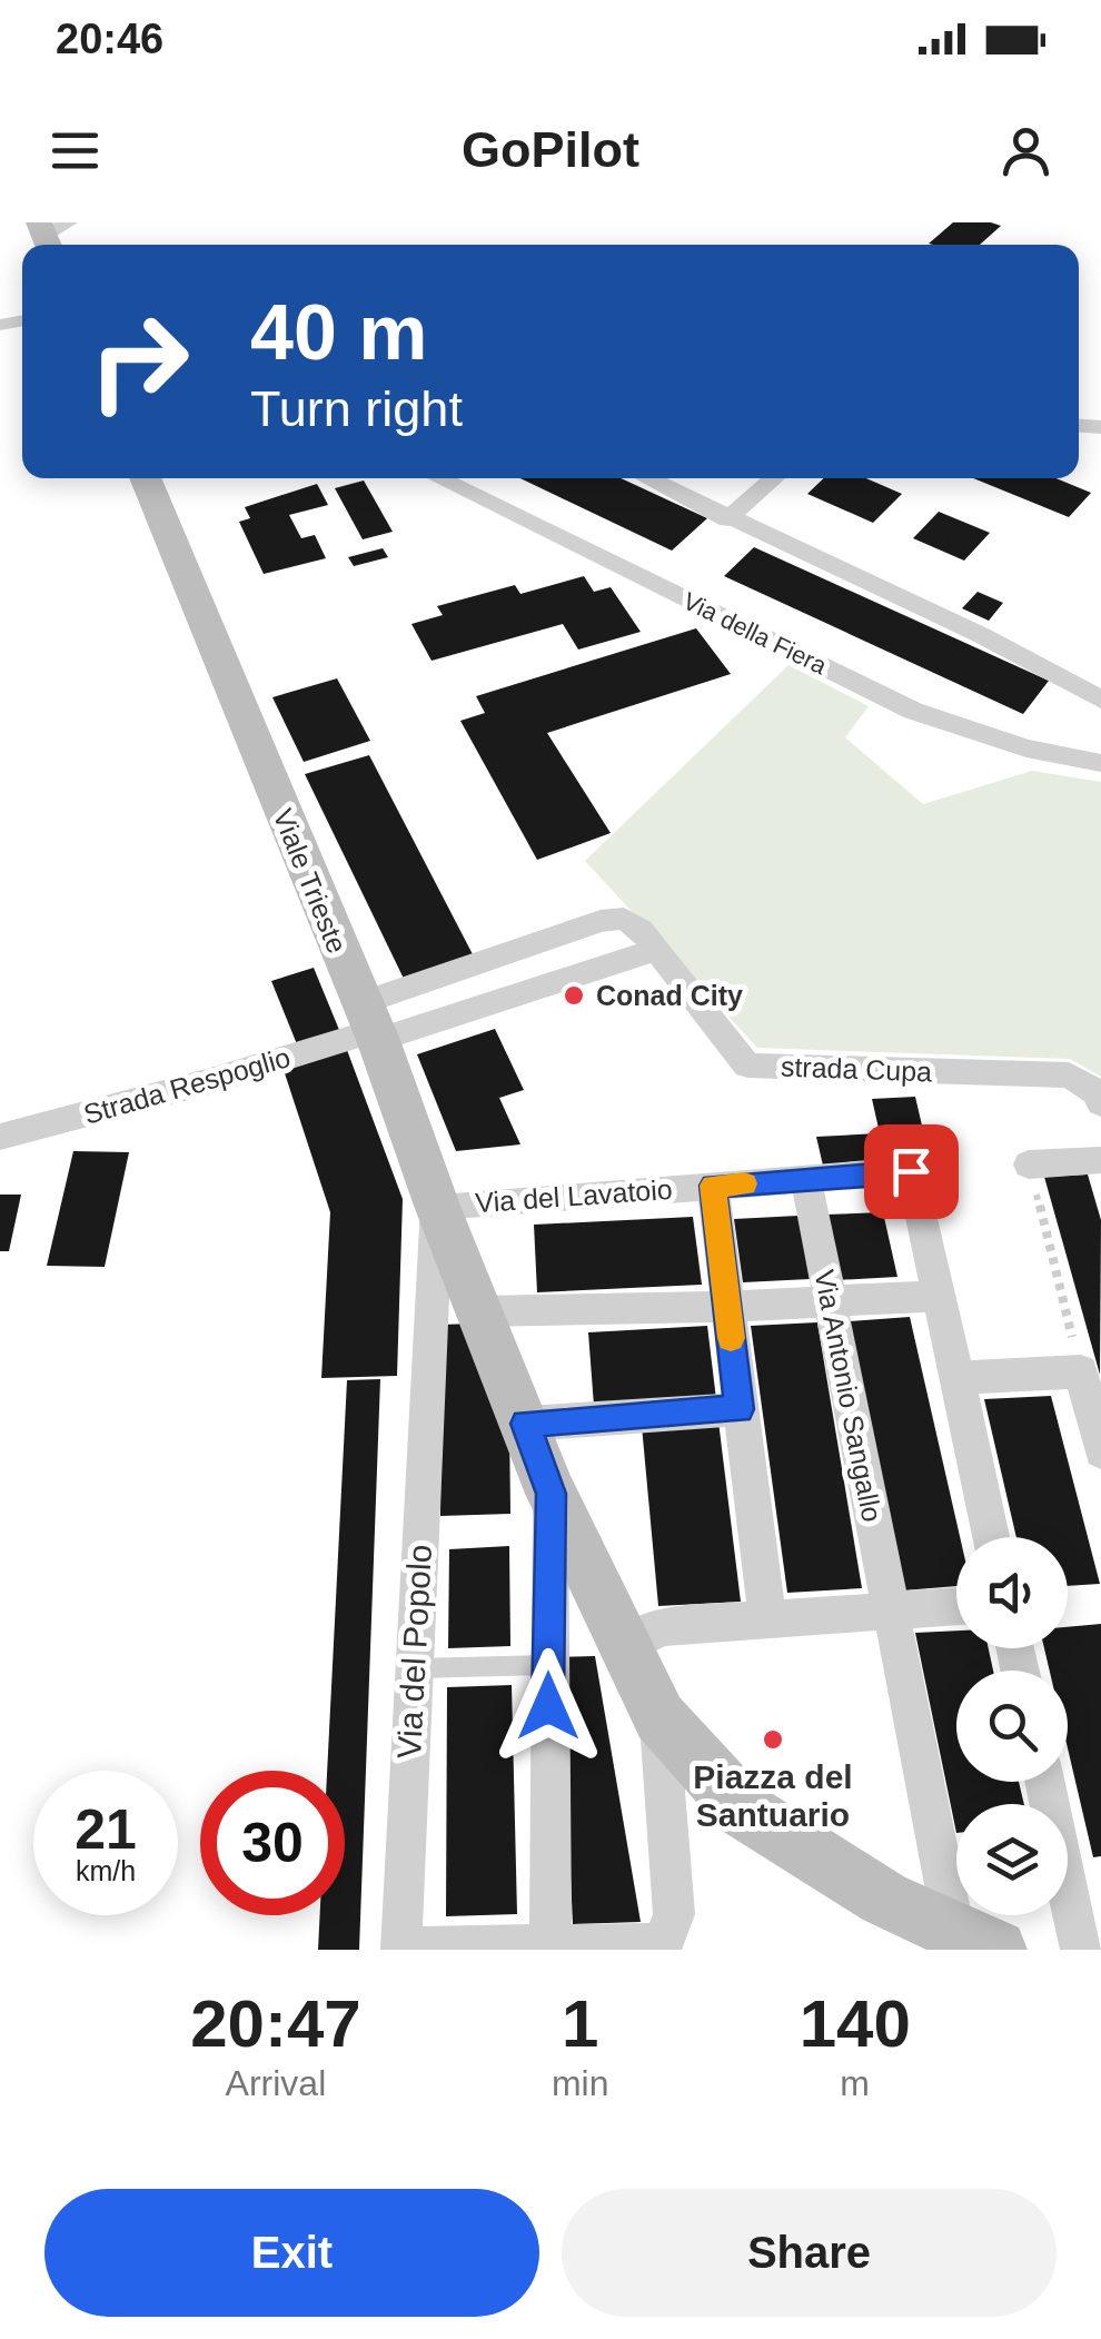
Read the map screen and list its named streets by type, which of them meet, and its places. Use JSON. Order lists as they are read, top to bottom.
{
  "streets": {
    "main road": ["Viale Trieste"],
    "street": [
      "Via della Fiera",
      "strada Cupa",
      "Strada Respoglio",
      "Via del Lavatoio",
      "Via Antonio Sangallo",
      "Via del Popolo"
    ]
  },
  "crossings": [
    ["Viale Trieste", "strada Cupa"],
    ["Viale Trieste", "Strada Respoglio"],
    ["Viale Trieste", "Via del Lavatoio"],
    ["Viale Trieste", "Via Antonio Sangallo"],
    ["Viale Trieste", "Via del Popolo"],
    ["strada Cupa", "Strada Respoglio"],
    ["Via del Lavatoio", "Via Antonio Sangallo"],
    ["Via del Lavatoio", "Via del Popolo"]
  ],
  "places": ["Conad City", "Piazza del Santuario"],
  "page": {
    "status": "20:46",
    "header": "GoPilot",
    "turn": ["40 m", "Turn right"],
    "speed": "21 km/h",
    "limit": "30",
    "eta": [
      "20:47",
      "Arrival",
      "1",
      "min",
      "140",
      "m"
    ],
    "buttons": ["Exit", "Share"]
  }
}
